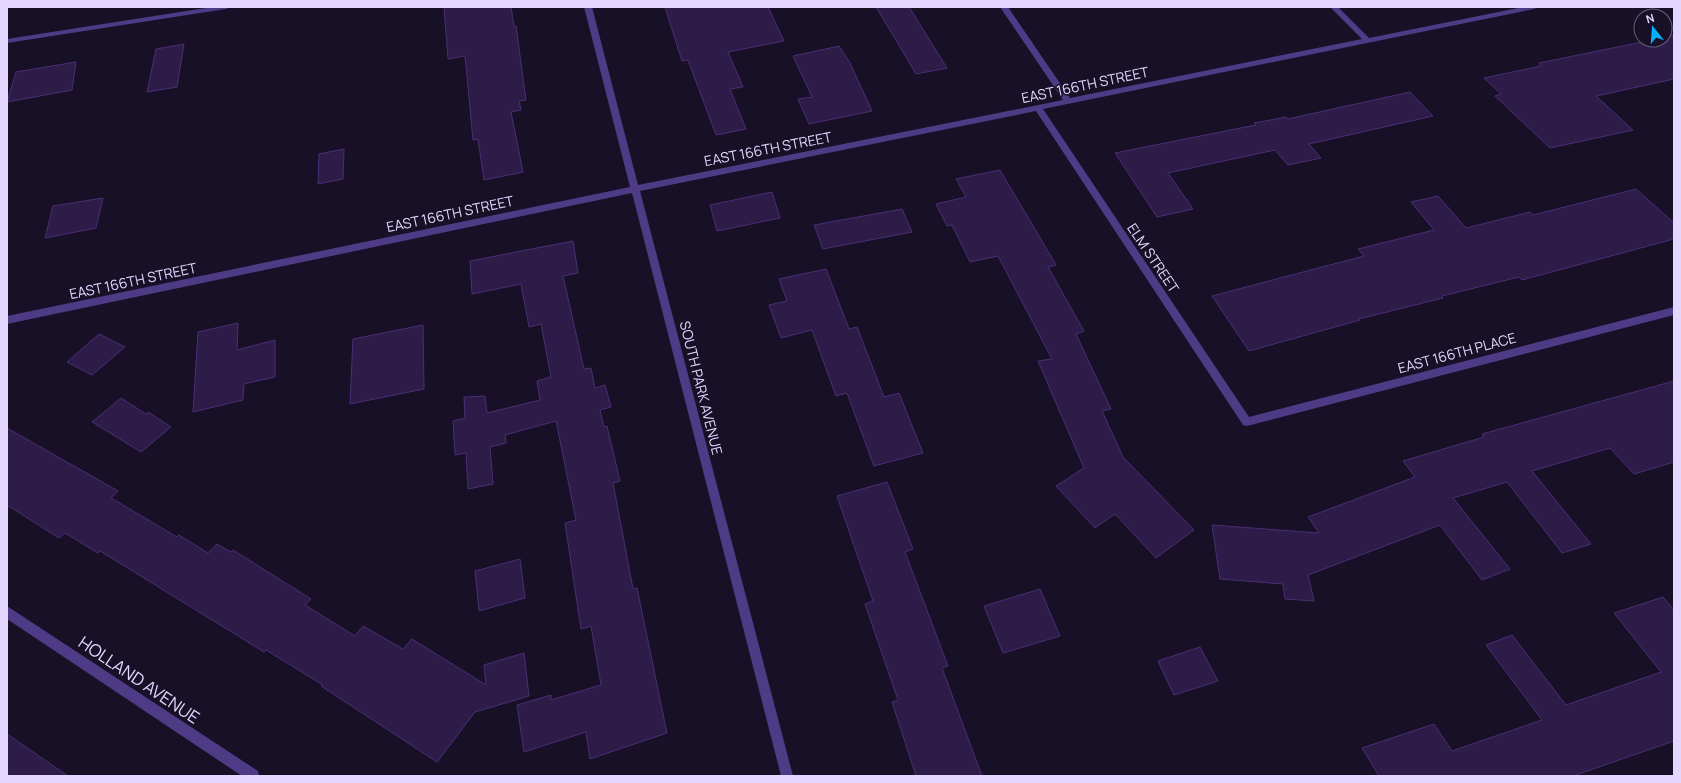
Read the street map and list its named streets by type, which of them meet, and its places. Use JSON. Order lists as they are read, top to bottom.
{
  "streets": {
    "street": [
      "EAST 166TH STREET",
      "ELM STREET",
      "EAST 166TH PLACE",
      "SOUTH PARK AVENUE",
      "HOLLAND AVENUE"
    ]
  },
  "crossings": [
    ["EAST 166TH STREET", "ELM STREET"],
    ["EAST 166TH STREET", "SOUTH PARK AVENUE"],
    ["ELM STREET", "EAST 166TH PLACE"]
  ],
  "north": "top"
}
